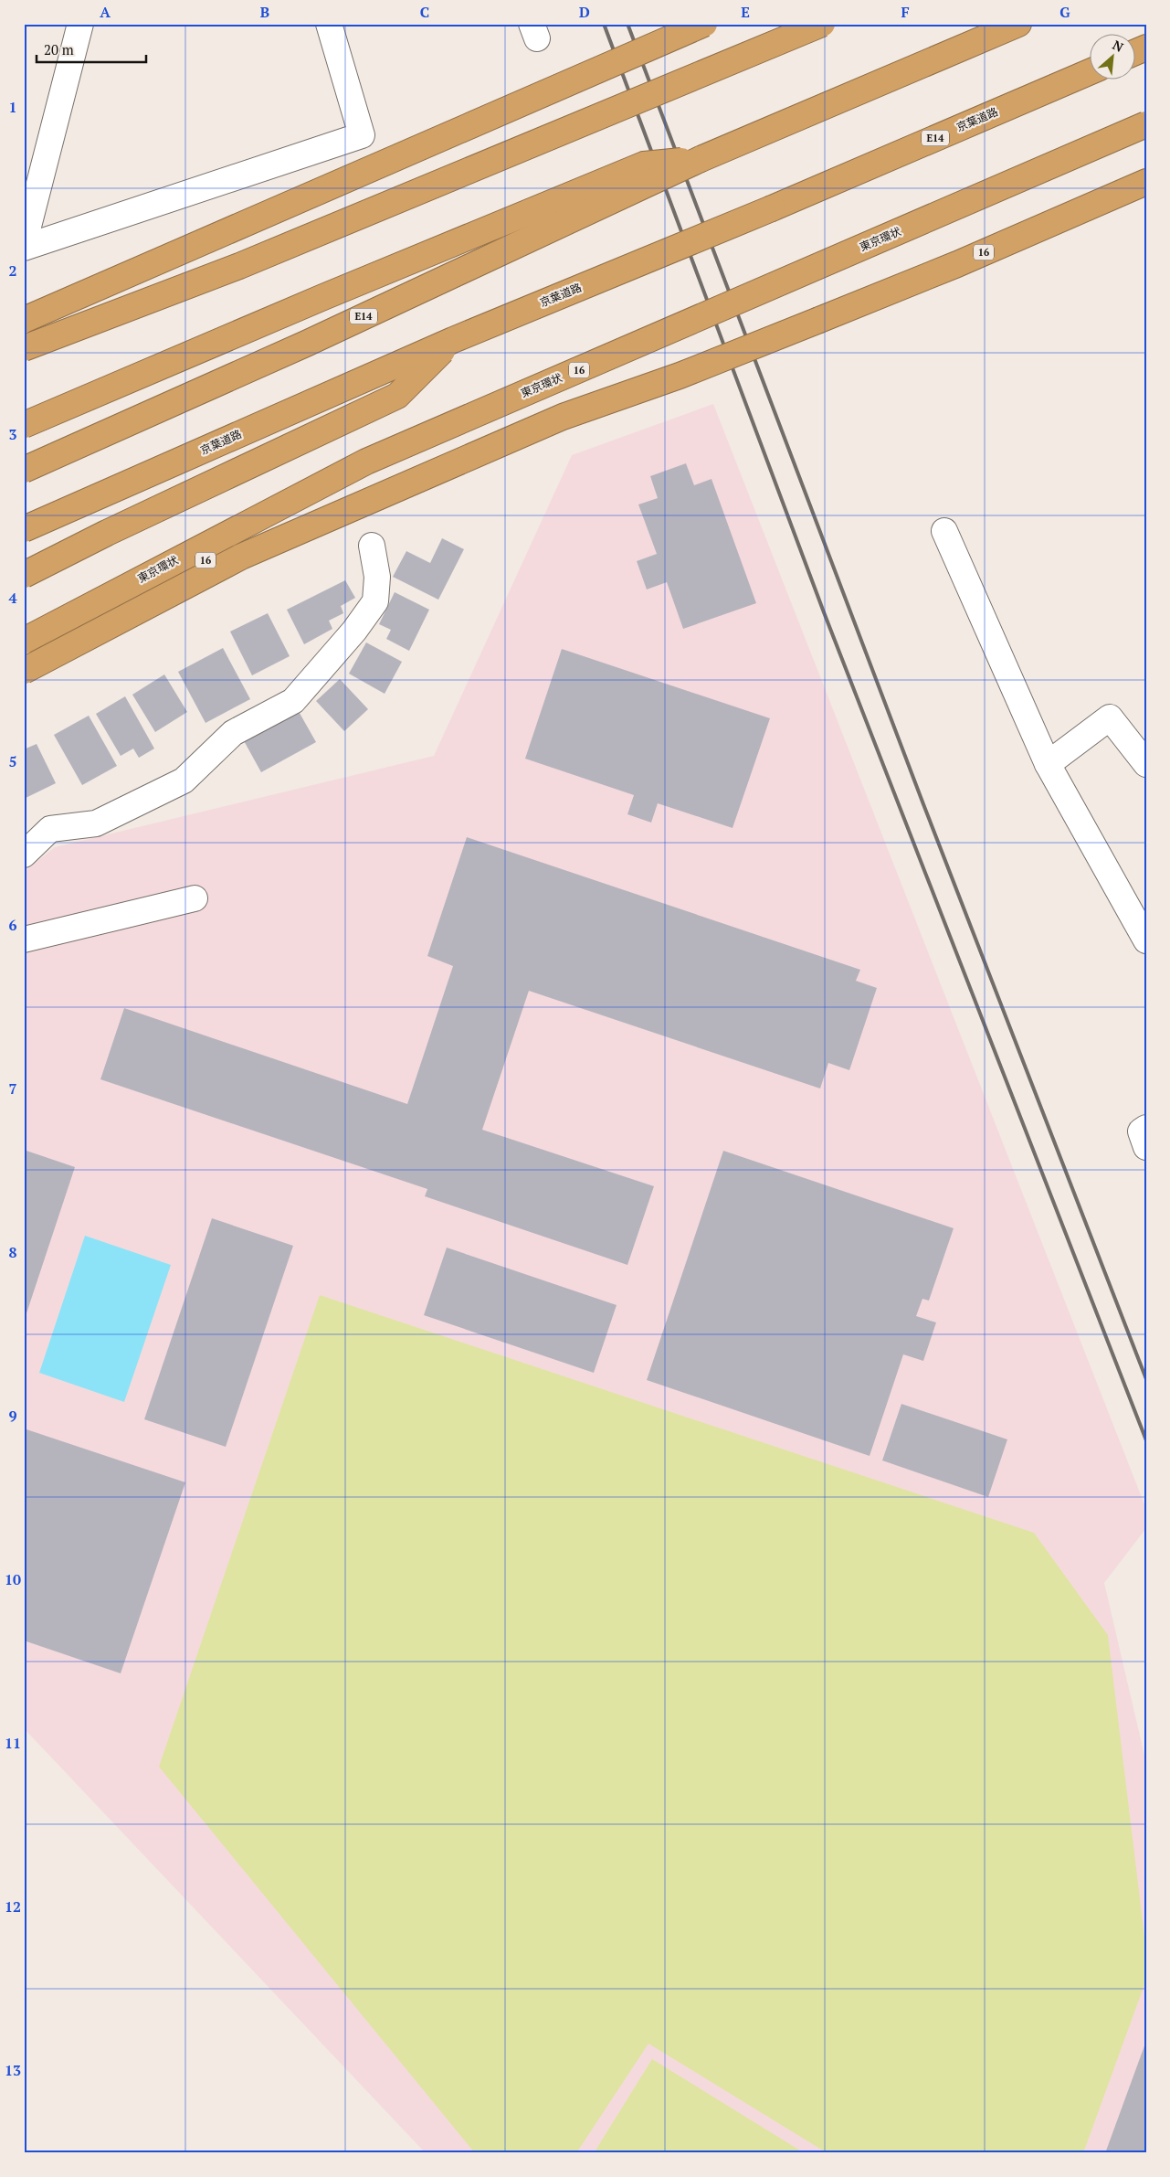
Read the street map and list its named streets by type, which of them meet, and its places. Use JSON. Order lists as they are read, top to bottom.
{
  "streets": {
    "highway": [
      "京葉道路",
      "E14",
      "東京環状",
      "16"
    ]
  },
  "crossings": [
    ["東京環状", "16"]
  ],
  "scale_bar": "20 m",
  "north": "top right",
  "grid": {
    "columns": [
      "A",
      "B",
      "C",
      "D",
      "E",
      "F",
      "G"
    ],
    "rows": [
      "1",
      "2",
      "3",
      "4",
      "5",
      "6",
      "7",
      "8",
      "9",
      "10",
      "11",
      "12",
      "13"
    ]
  }
}
